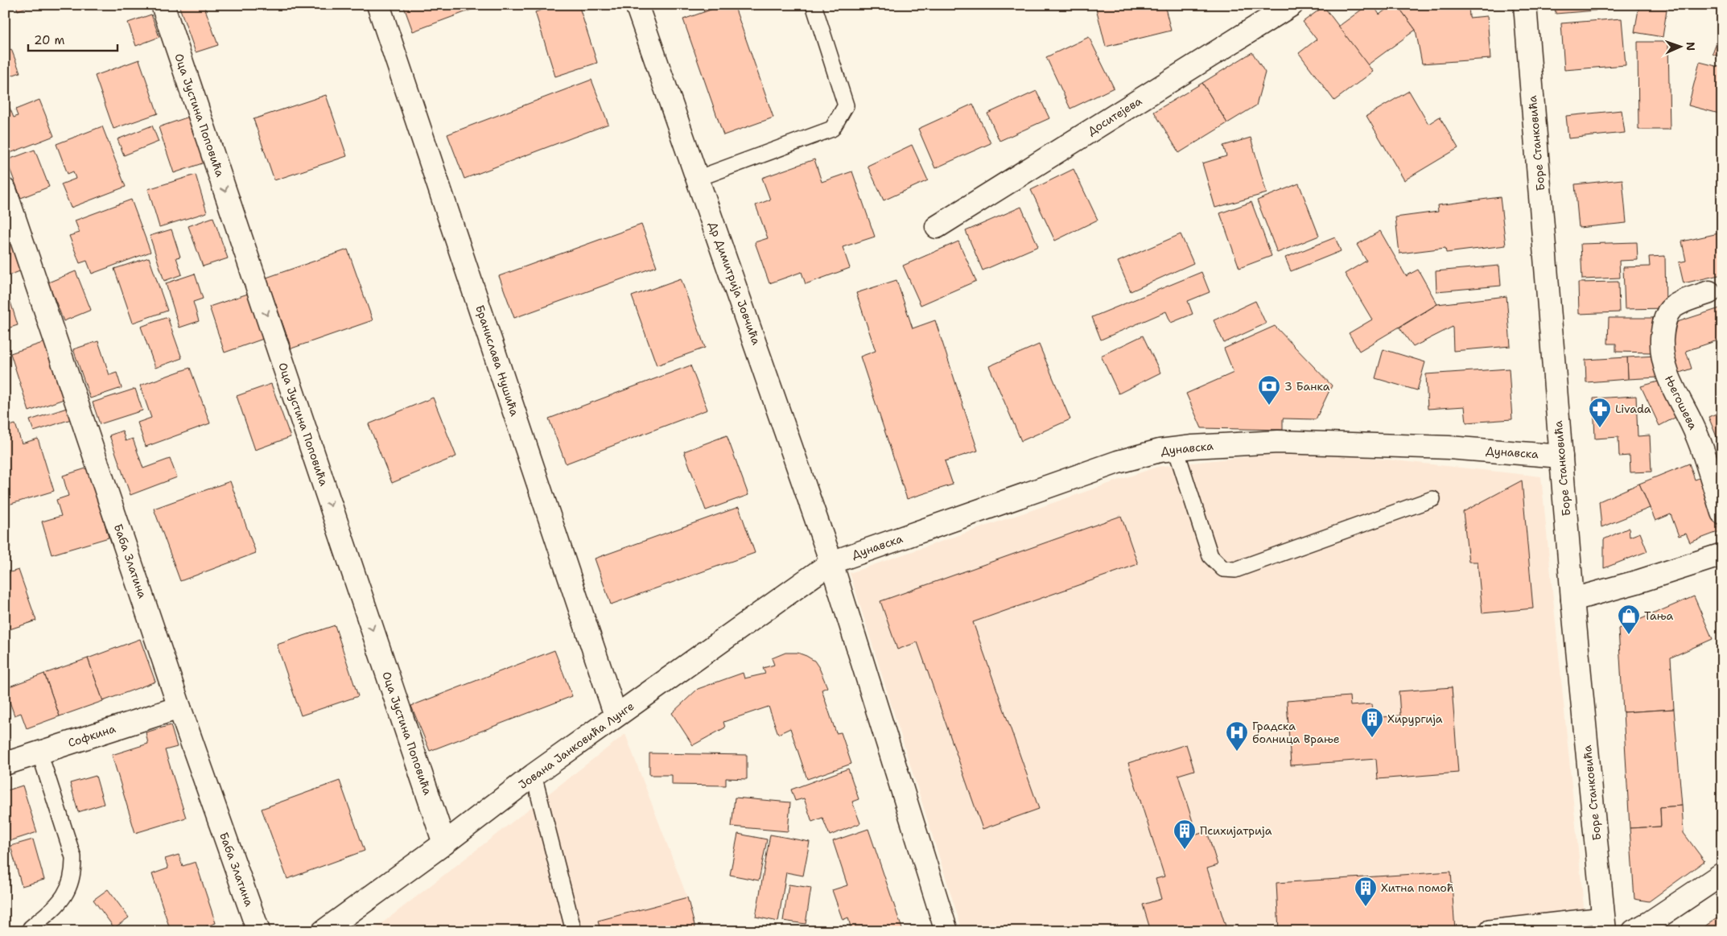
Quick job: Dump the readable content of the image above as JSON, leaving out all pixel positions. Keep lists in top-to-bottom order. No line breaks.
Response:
{"streets":{"street":["Оца Јустина Поповића","Доситејева","Боре Станковића","Др Димитрија Јовчића","Бранислава Нушића","Његошева","Дунавска","Баба Златина","Софкина","Јована Јанковића Лунге"]},"crossings":[["Оца Јустина Поповића","Јована Јанковића Лунге"],["Боре Станковића","Дунавска"],["Др Димитрија Јовчића","Дунавска"],["Др Димитрија Јовчића","Јована Јанковића Лунге"],["Бранислава Нушића","Јована Јанковића Лунге"],["Дунавска","Јована Јанковића Лунге"],["Баба Златина","Софкина"]],"one_way":["Оца Јустина Поповића"],"places":{"bank":["3 Банка"],"pharmacy":["Livada"],"shop":["Тања"],"building":["Хирургија","Психијатрија","Хитна помоћ"],"hospital":["Градска болница Врање"]},"scale_bar":"20 m","north":"right"}
